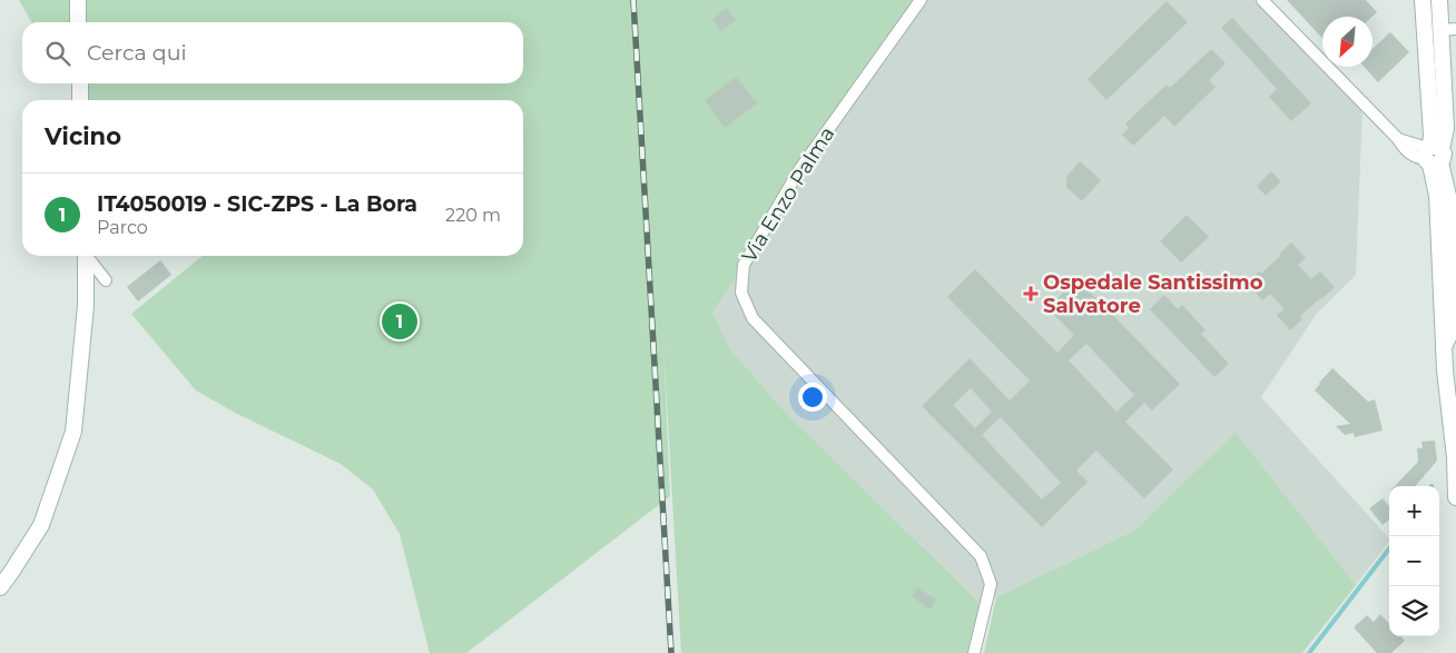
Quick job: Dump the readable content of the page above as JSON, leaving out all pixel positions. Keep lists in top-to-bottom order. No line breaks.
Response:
{"streets":{"street":["Via Enzo Palma"]},"places":{"health":["Ospedale Santissimo Salvatore"]},"north":"bottom left","page":{"search":"Cerca qui","heading":"Vicino","list":[{"mark":"1","name":"IT4050019 - SIC-ZPS - La Bora","note":"Parco","value":"220 m"}],"pins":"1","map_buttons":["+","−"]}}
